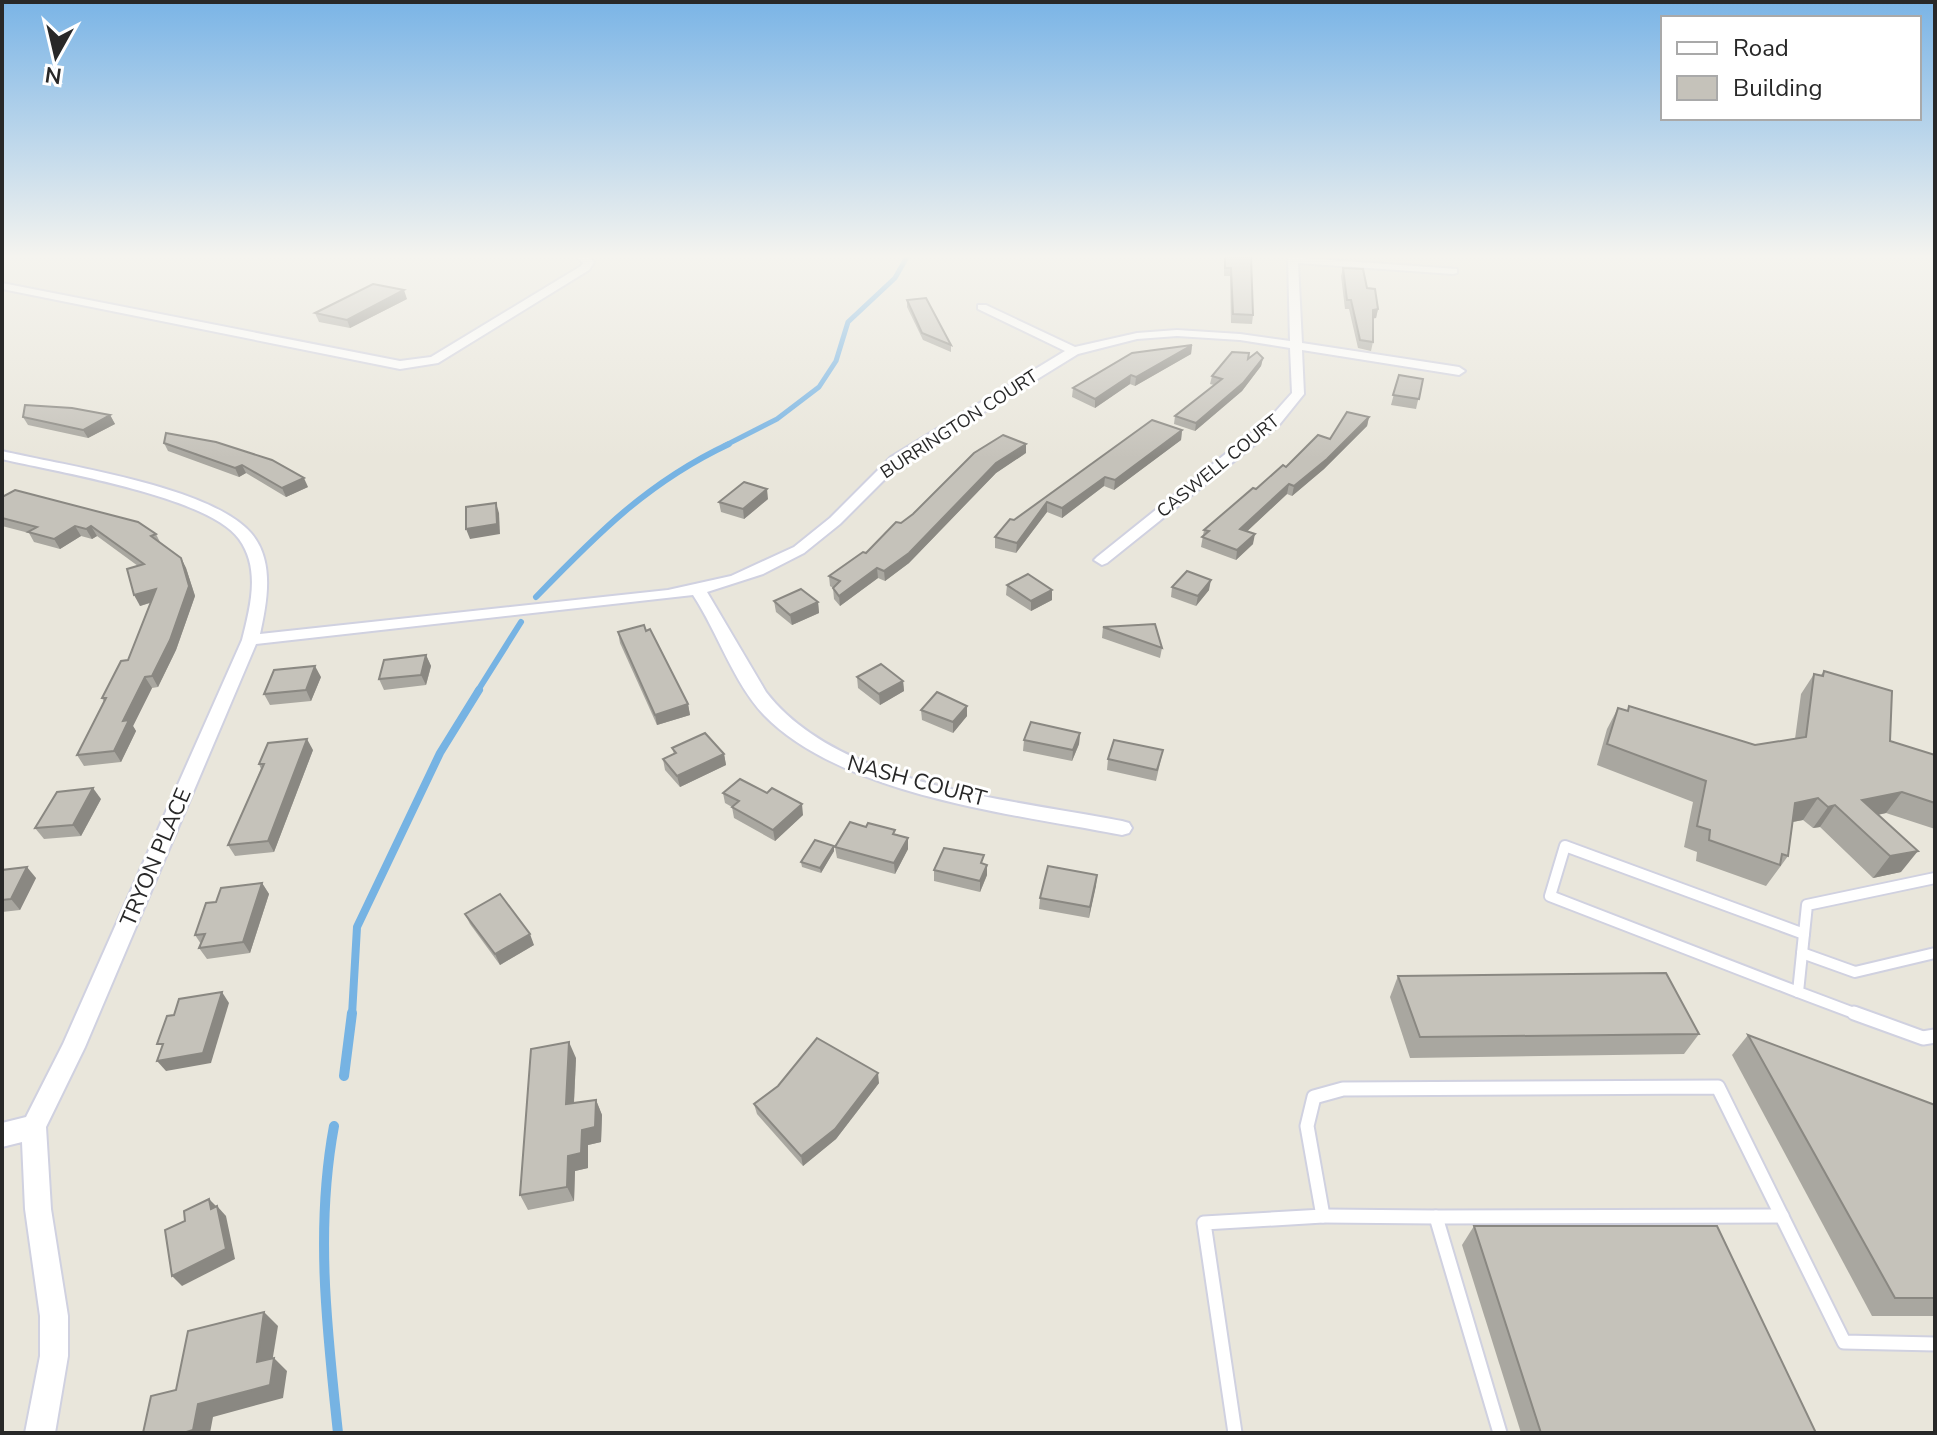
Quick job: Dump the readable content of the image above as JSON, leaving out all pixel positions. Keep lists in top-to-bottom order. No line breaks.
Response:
{"streets":{"street":["BURRINGTON COURT","CASWELL COURT","NASH COURT","TRYON PLACE"]},"crossings":[["BURRINGTON COURT","CASWELL COURT"],["BURRINGTON COURT","NASH COURT"],["BURRINGTON COURT","TRYON PLACE"]],"legend":["Road","Building"],"north":"bottom"}
